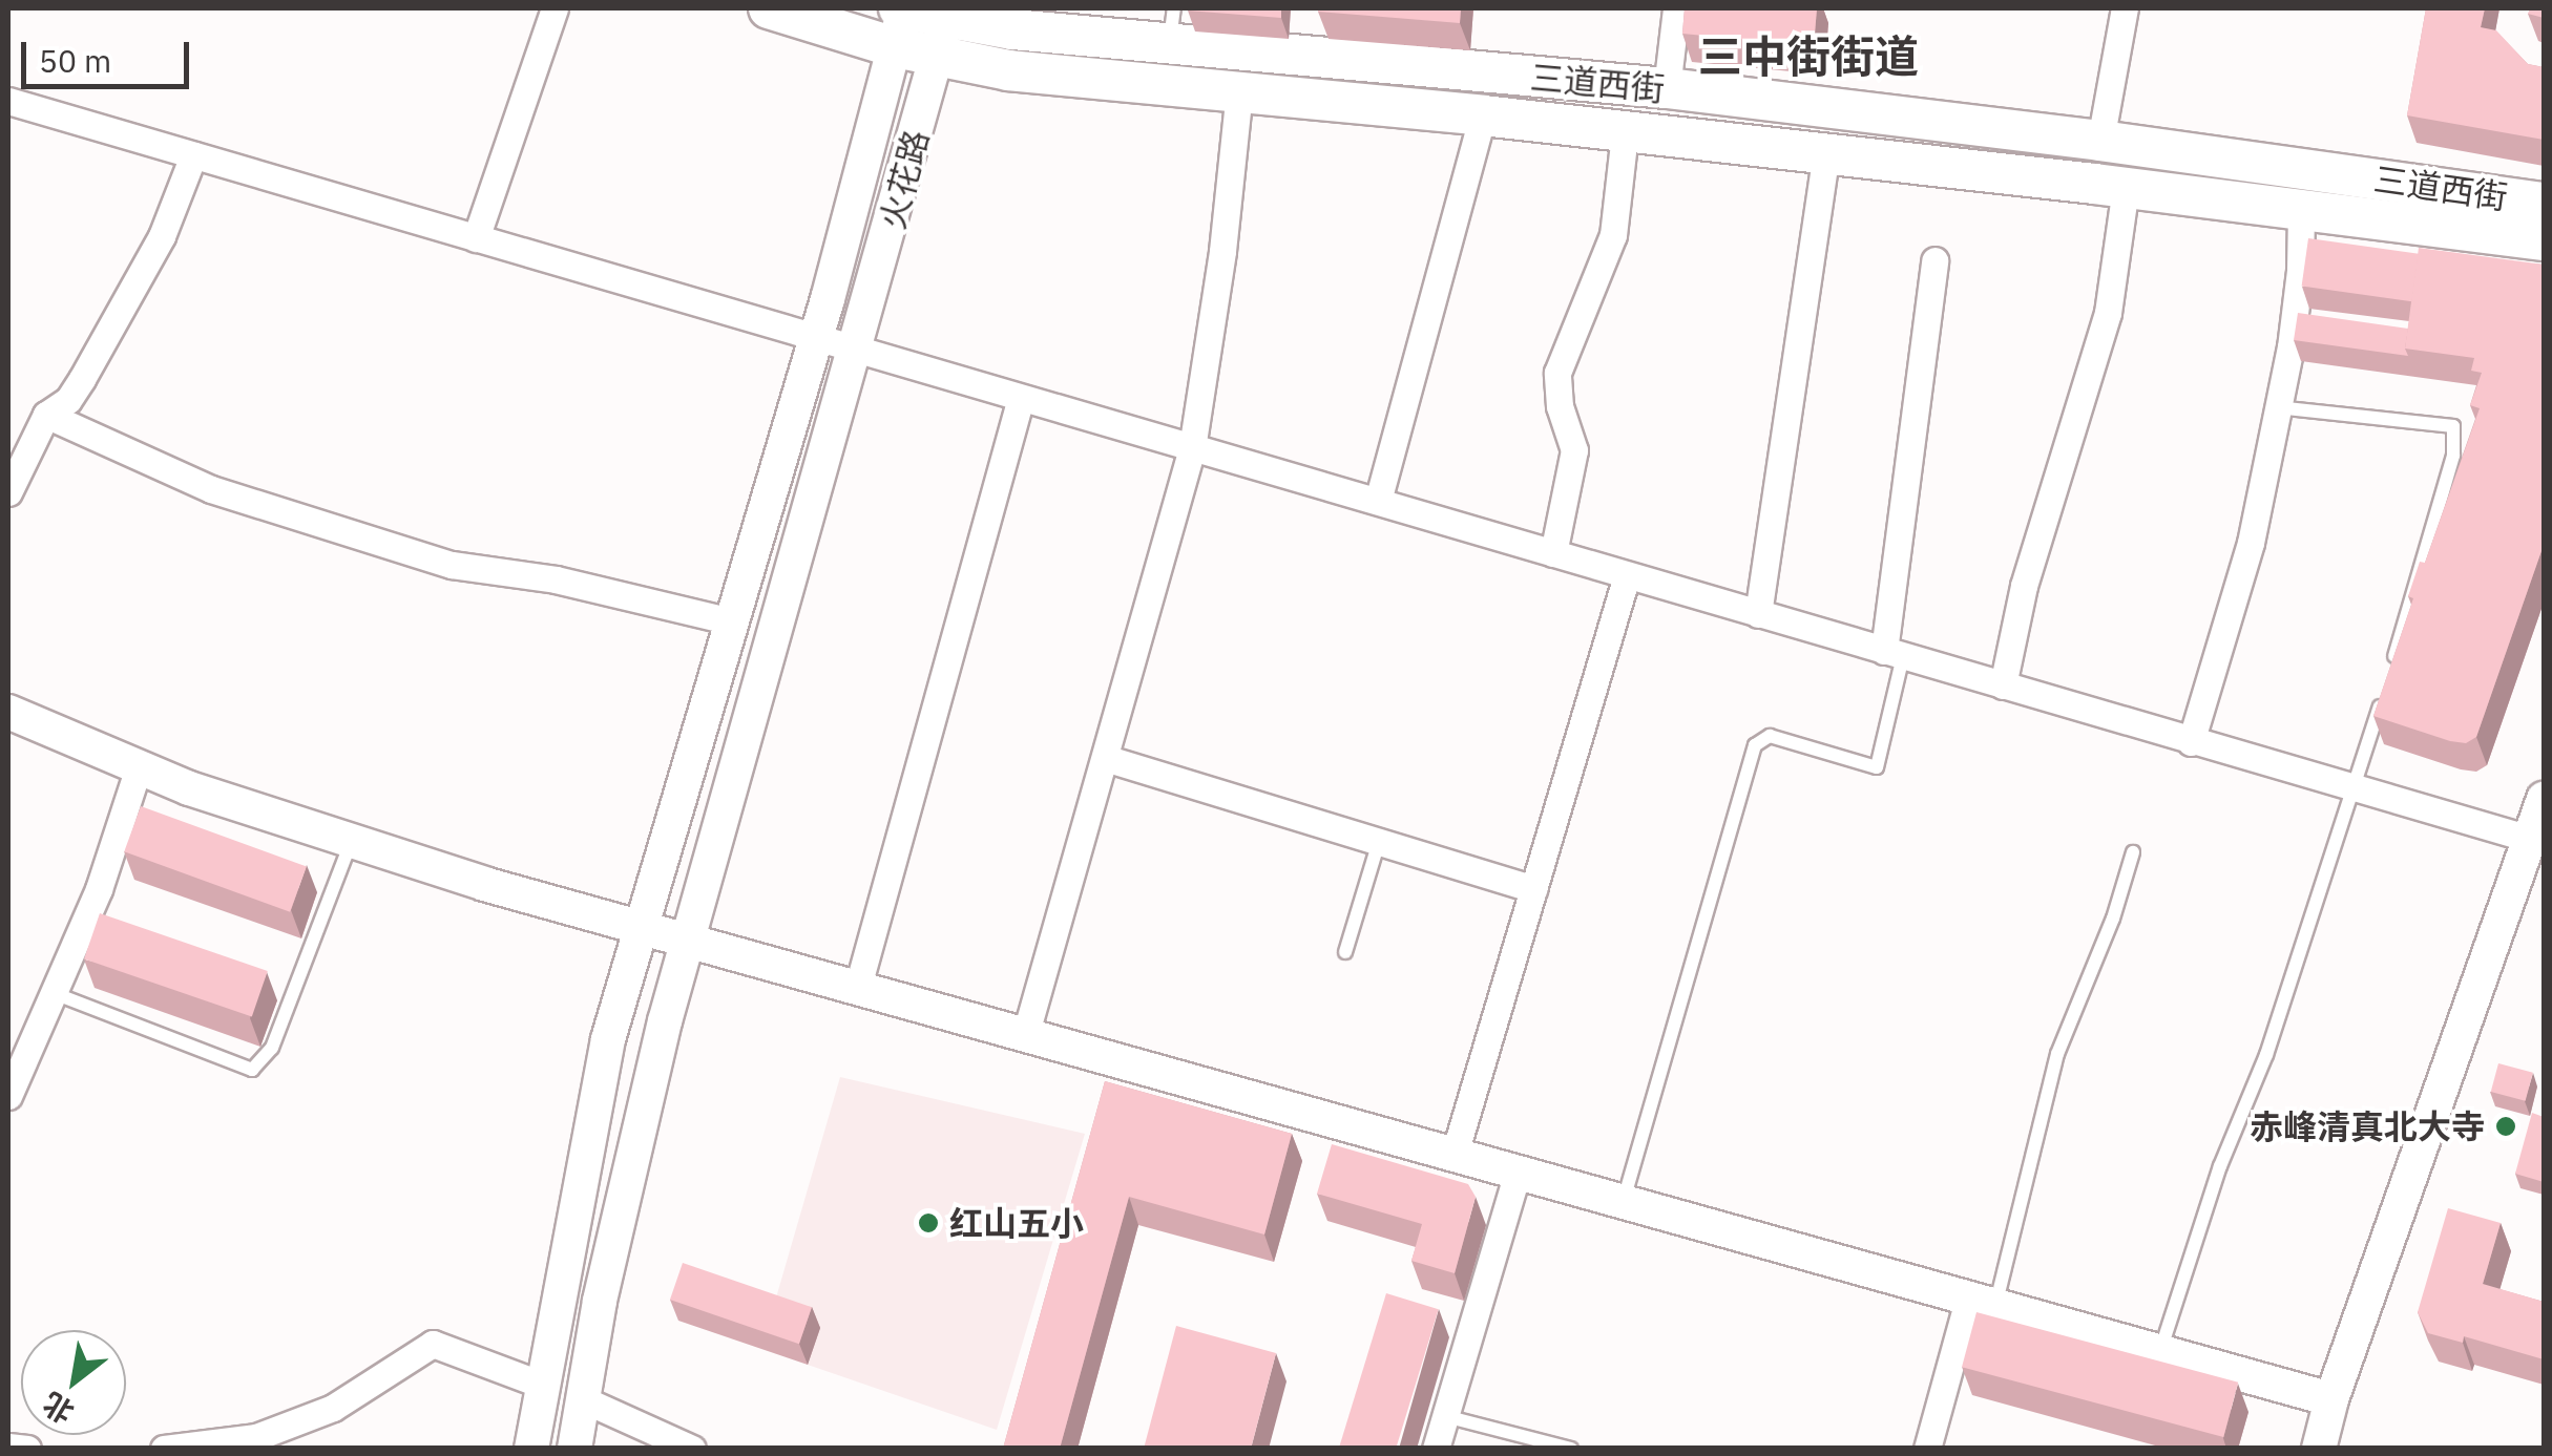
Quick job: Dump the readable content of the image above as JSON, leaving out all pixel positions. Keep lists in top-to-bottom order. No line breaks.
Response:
{"streets":{"main road":["三道西街"],"street":["火花路"]},"crossings":[["三道西街","火花路"]],"districts":["三中街街道"],"places":["赤峰清真北大寺","红山五小"],"scale_bar":"50 m","north":"bottom left"}
